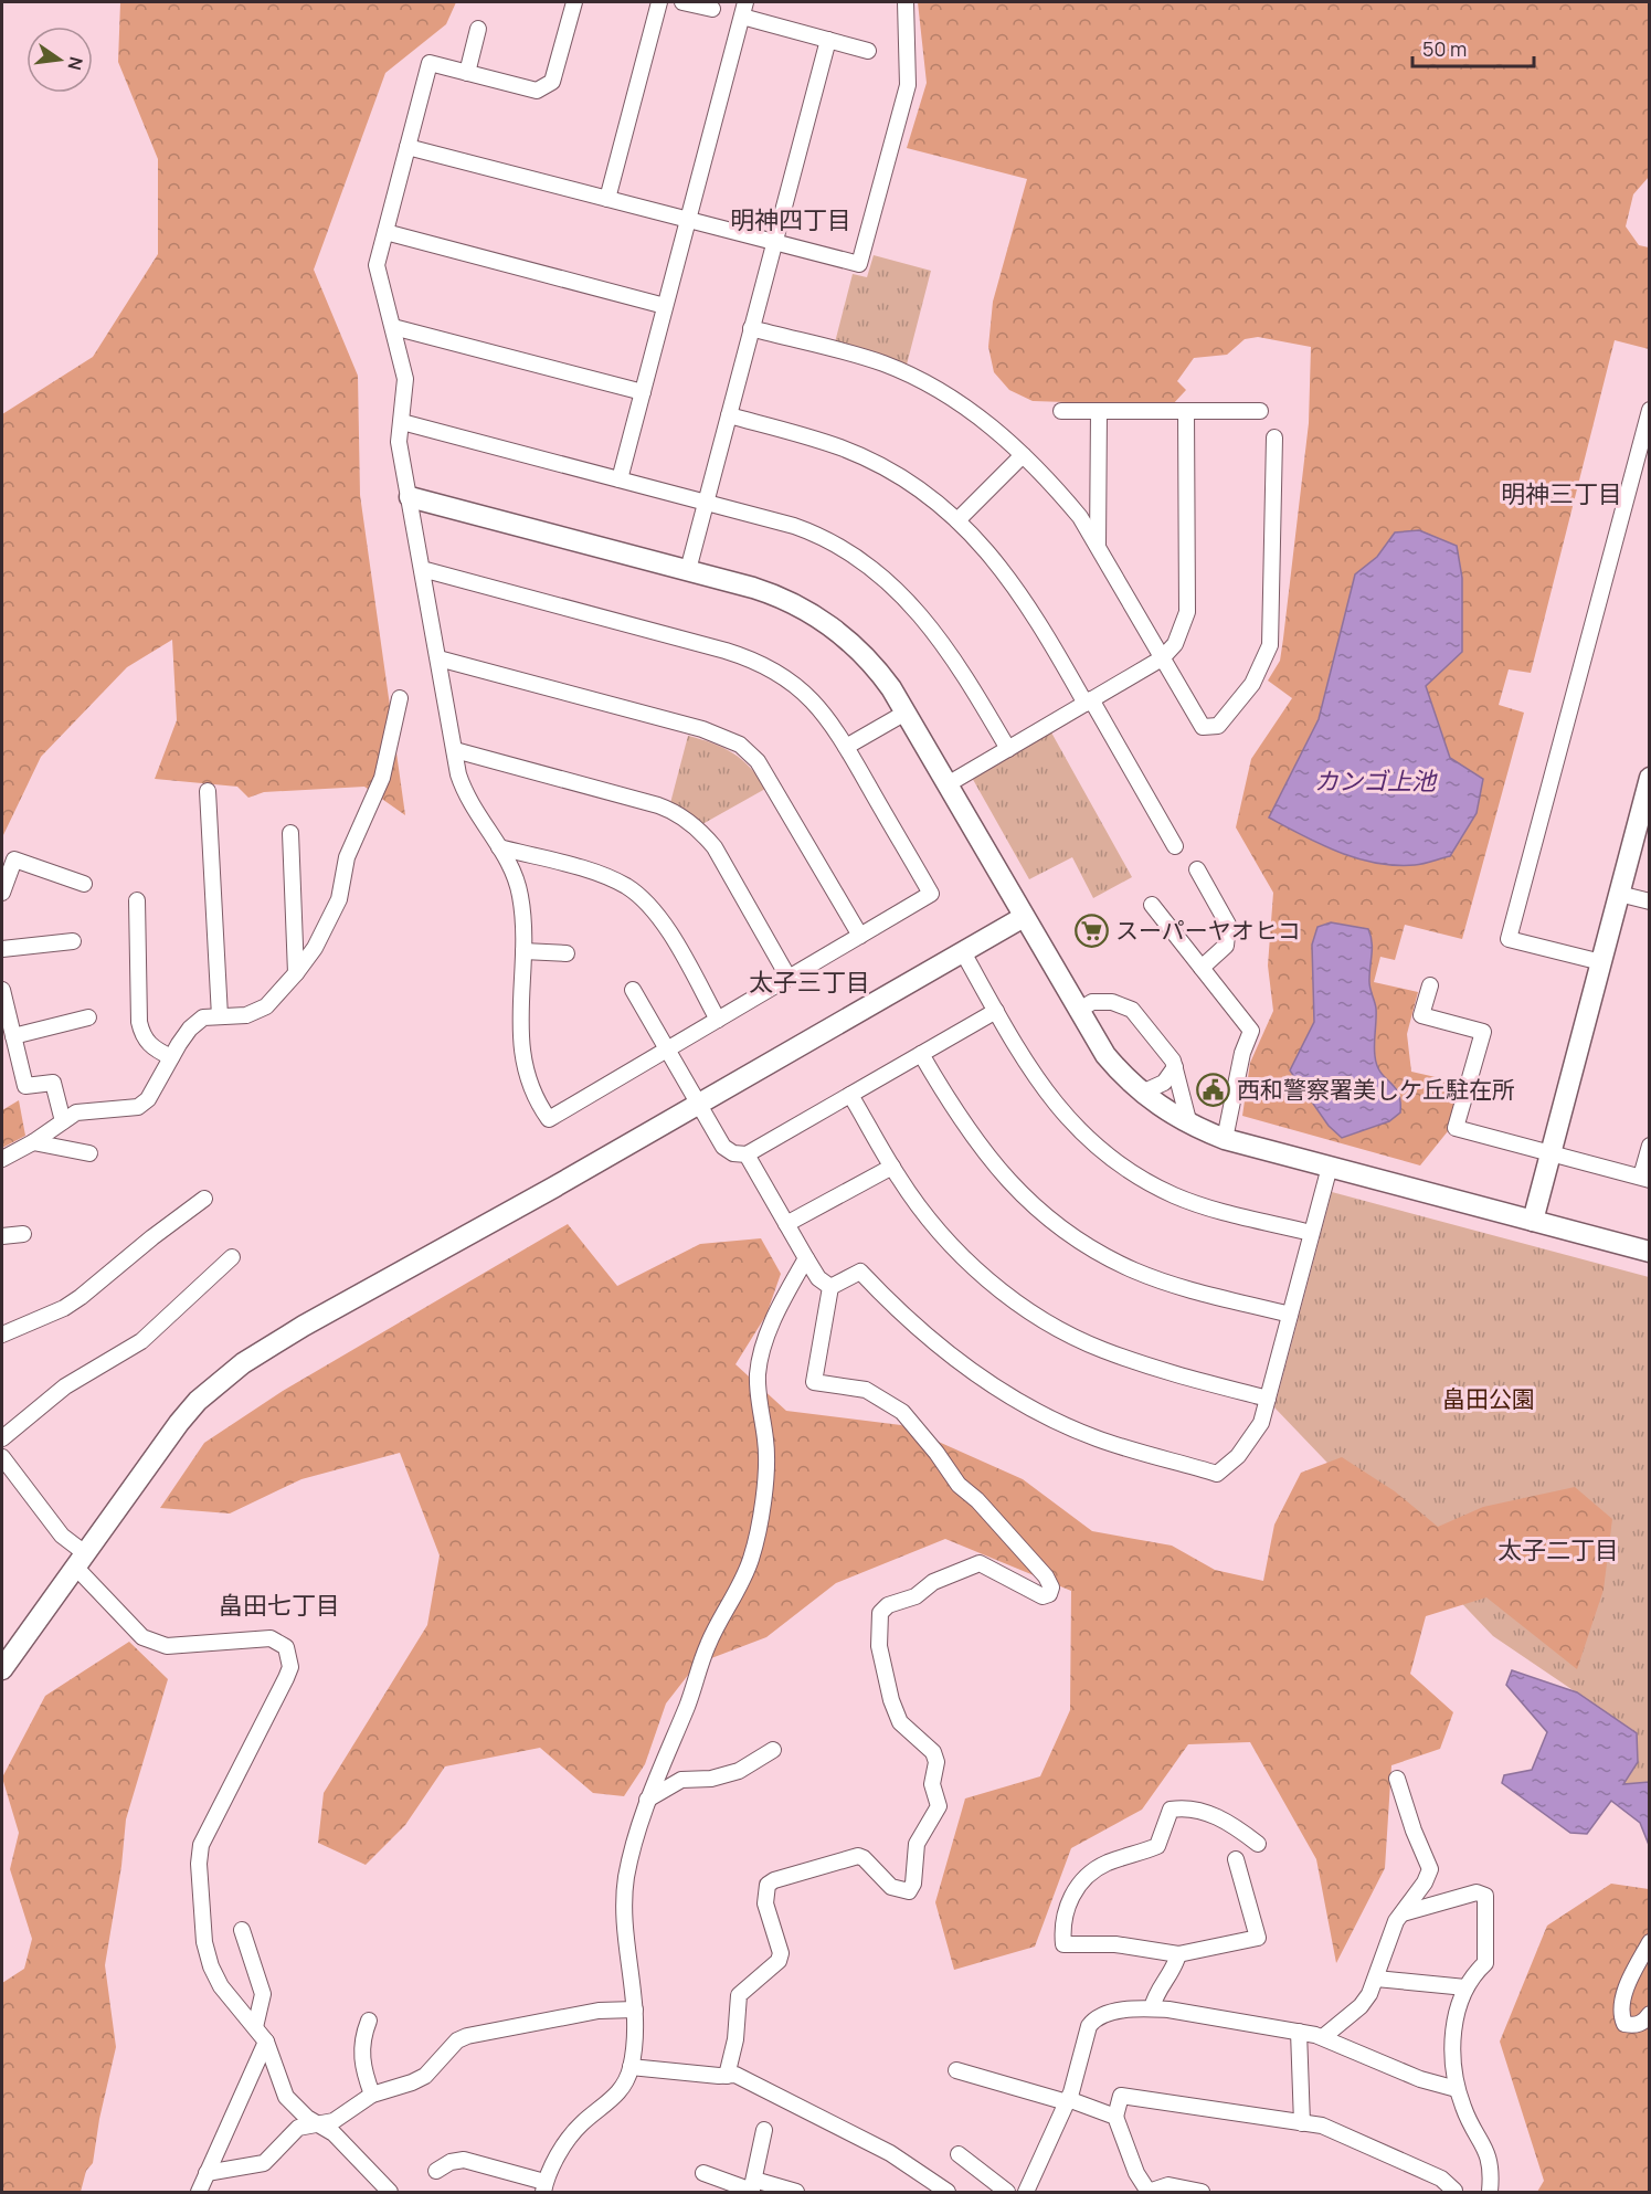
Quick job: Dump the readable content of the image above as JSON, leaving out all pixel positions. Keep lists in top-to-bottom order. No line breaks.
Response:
{"districts":["明神四丁目","明神三丁目","太子三丁目","太子二丁目","畠田七丁目"],"water":["カンゴ上池"],"parks":["畠田公園"],"places":{"supermarket":["スーパーヤオヒコ"],"public building":["西和警察署美しケ丘駐在所"]},"scale_bar":"50 m","north":"right"}
